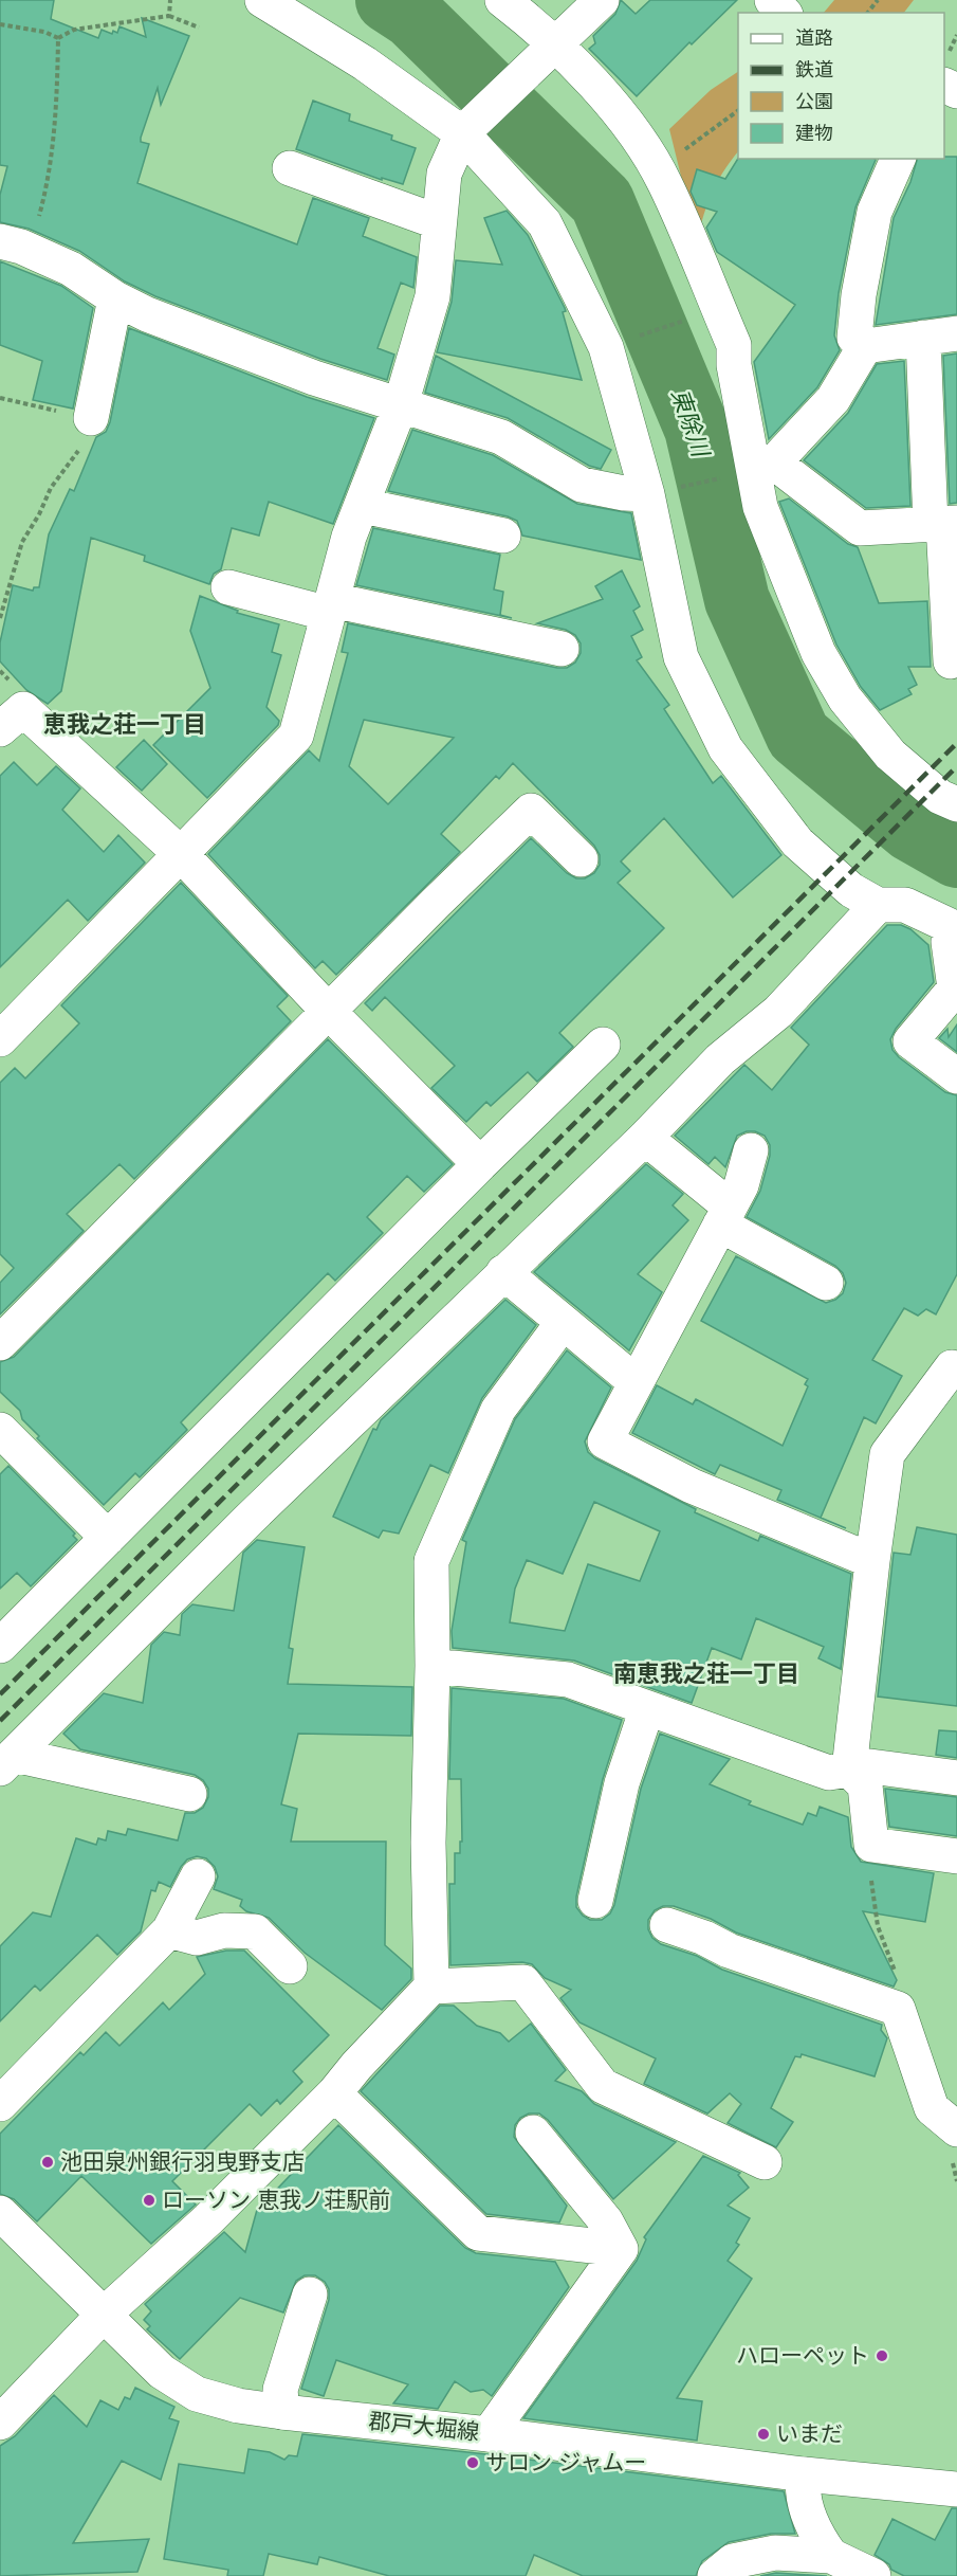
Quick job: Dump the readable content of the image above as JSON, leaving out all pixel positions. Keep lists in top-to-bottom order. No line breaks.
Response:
{"streets":{"street":["郡戸大堀線"]},"districts":["恵我之荘一丁目","南恵我之荘一丁目"],"water":["東除川"],"places":["池田泉州銀行羽曳野支店","ローソン 恵我ノ荘駅前","ハローペット","いまだ","サロン ジャムー"],"legend":["道路","鉄道","公園","建物"]}
